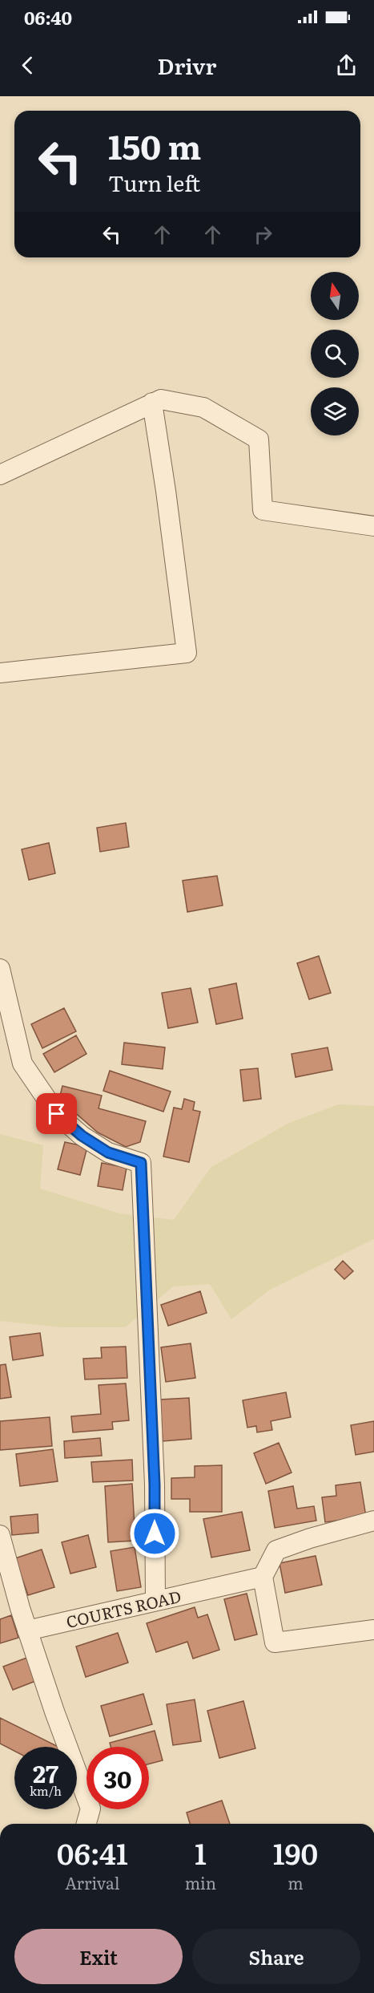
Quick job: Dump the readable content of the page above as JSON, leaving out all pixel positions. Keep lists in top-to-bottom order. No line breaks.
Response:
{"streets":{"street":["COURTS ROAD"]},"north":"top","page":{"status":"06:40","header":"Drivr","turn":["150 m","Turn left"],"speed":"27 km/h","limit":"30","eta":["06:41","Arrival","1","min","190","m"],"buttons":["Exit","Share"]}}
